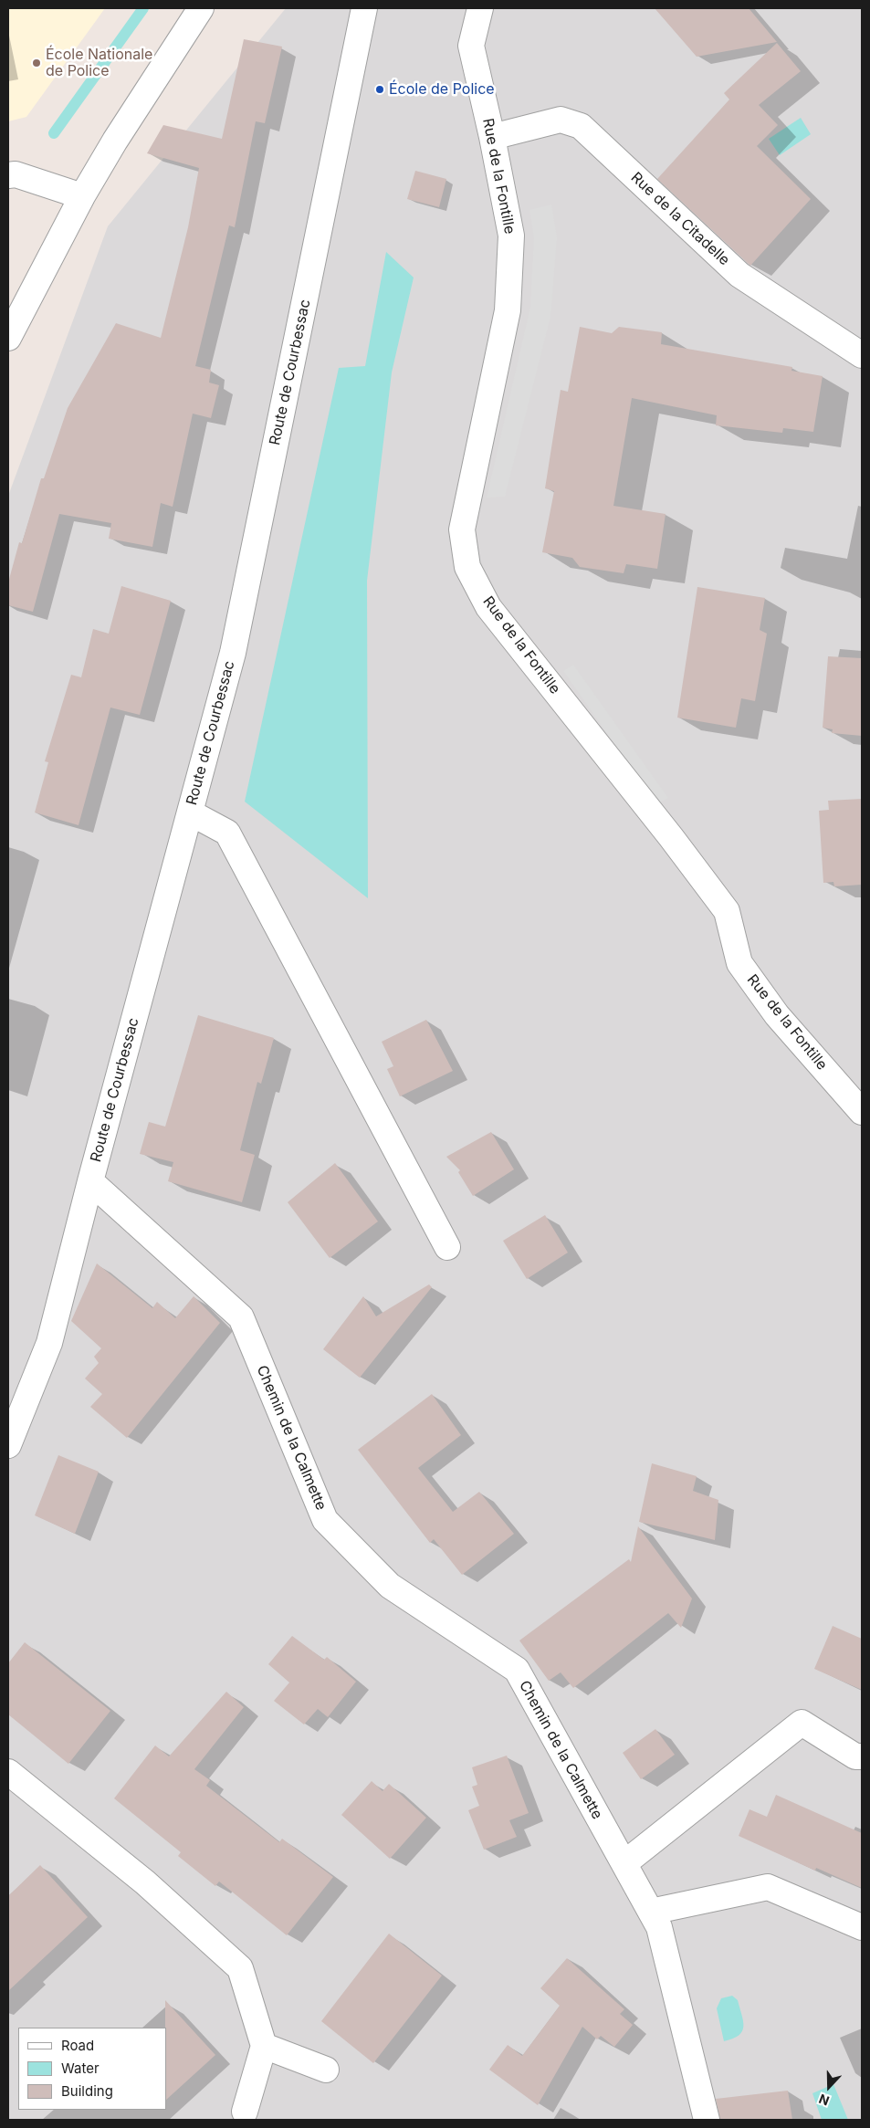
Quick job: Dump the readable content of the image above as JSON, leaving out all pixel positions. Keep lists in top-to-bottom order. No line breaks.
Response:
{"streets":{"street":["Rue de la Fontille","Rue de la Citadelle","Route de Courbessac","Chemin de la Calmette"]},"crossings":[["Rue de la Fontille","Rue de la Citadelle"],["Route de Courbessac","Chemin de la Calmette"]],"places":["École Nationale de Police","École de Police"],"legend":["Road","Water","Building"],"north":"bottom"}
